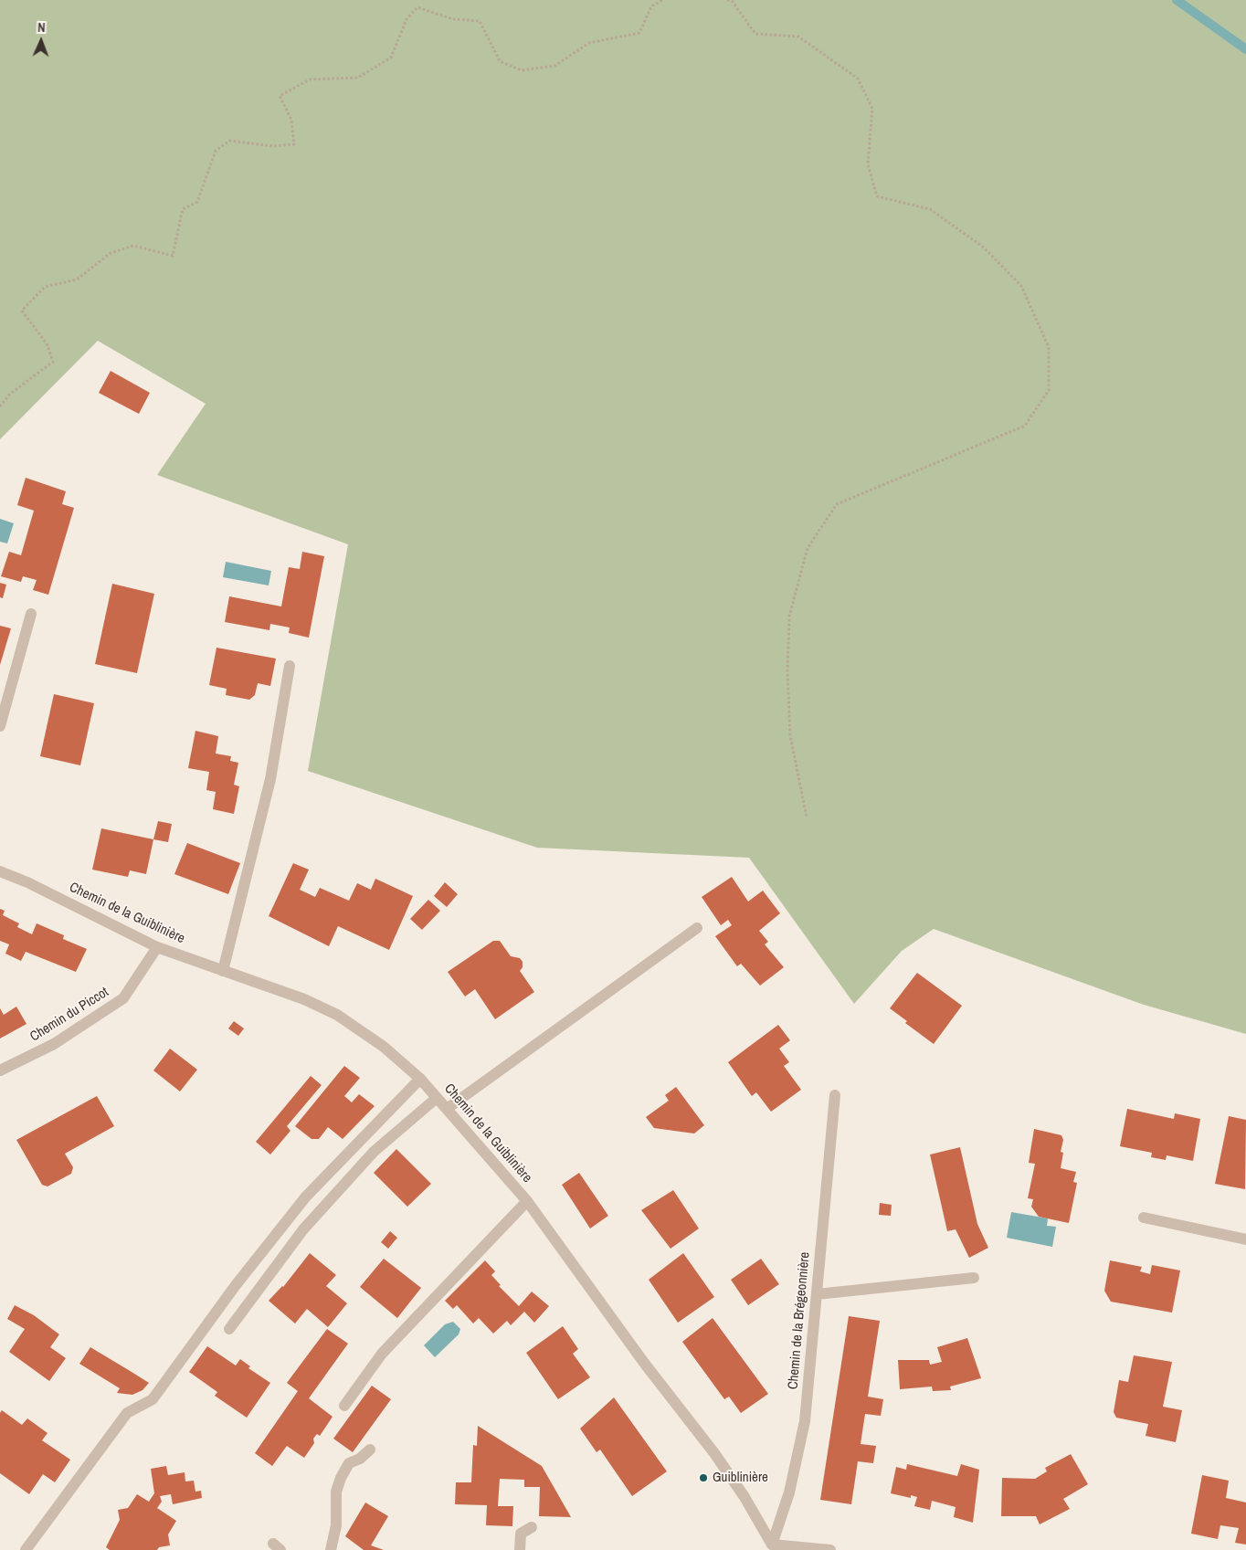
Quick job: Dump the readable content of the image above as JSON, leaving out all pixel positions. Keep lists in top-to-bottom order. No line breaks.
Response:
{"streets":{"street":["Chemin de la Guiblinière","Chemin du Piccot","Chemin de la Brégeonnière"]},"crossings":[["Chemin de la Guiblinière","Chemin du Piccot"],["Chemin de la Guiblinière","Chemin de la Brégeonnière"]],"places":["Guiblinière"],"north":"top"}
